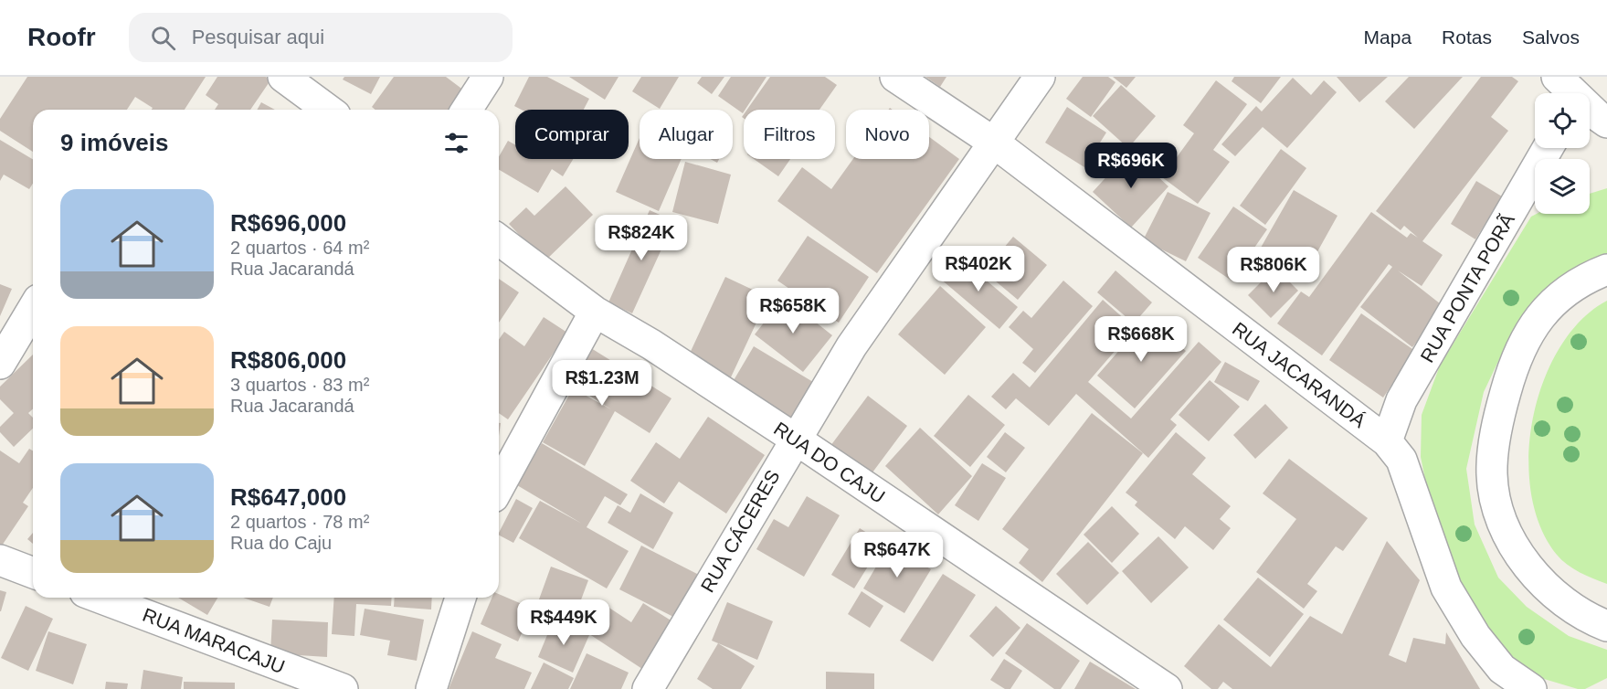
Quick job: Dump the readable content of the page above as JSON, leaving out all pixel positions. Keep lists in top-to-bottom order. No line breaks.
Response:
{"streets":{"street":["RUA PONTA PORÃ","RUA JACARANDÁ","RUA DO CAJU","RUA CÁCERES","RUA MARACAJU"]},"crossings":[["RUA PONTA PORÃ","RUA JACARANDÁ"],["RUA JACARANDÁ","RUA CÁCERES"],["RUA DO CAJU","RUA CÁCERES"]],"page":{"header":"Roofr","search":"Pesquisar aqui","nav":["Mapa","Rotas","Salvos"],"chip":["Comprar","Alugar","Filtros","Novo"],"heading":"9 imóveis","price":["R$696K","R$824K","R$402K","R$806K","R$658K","R$668K","R$1.23M","R$647K","R$449K"],"list":[{"name":"R$696,000","note":"2 quartos · 64 m² · Rua Jacarandá"},{"name":"R$806,000","note":"3 quartos · 83 m² · Rua Jacarandá"},{"name":"R$647,000","note":"2 quartos · 78 m² · Rua do Caju"}]}}
